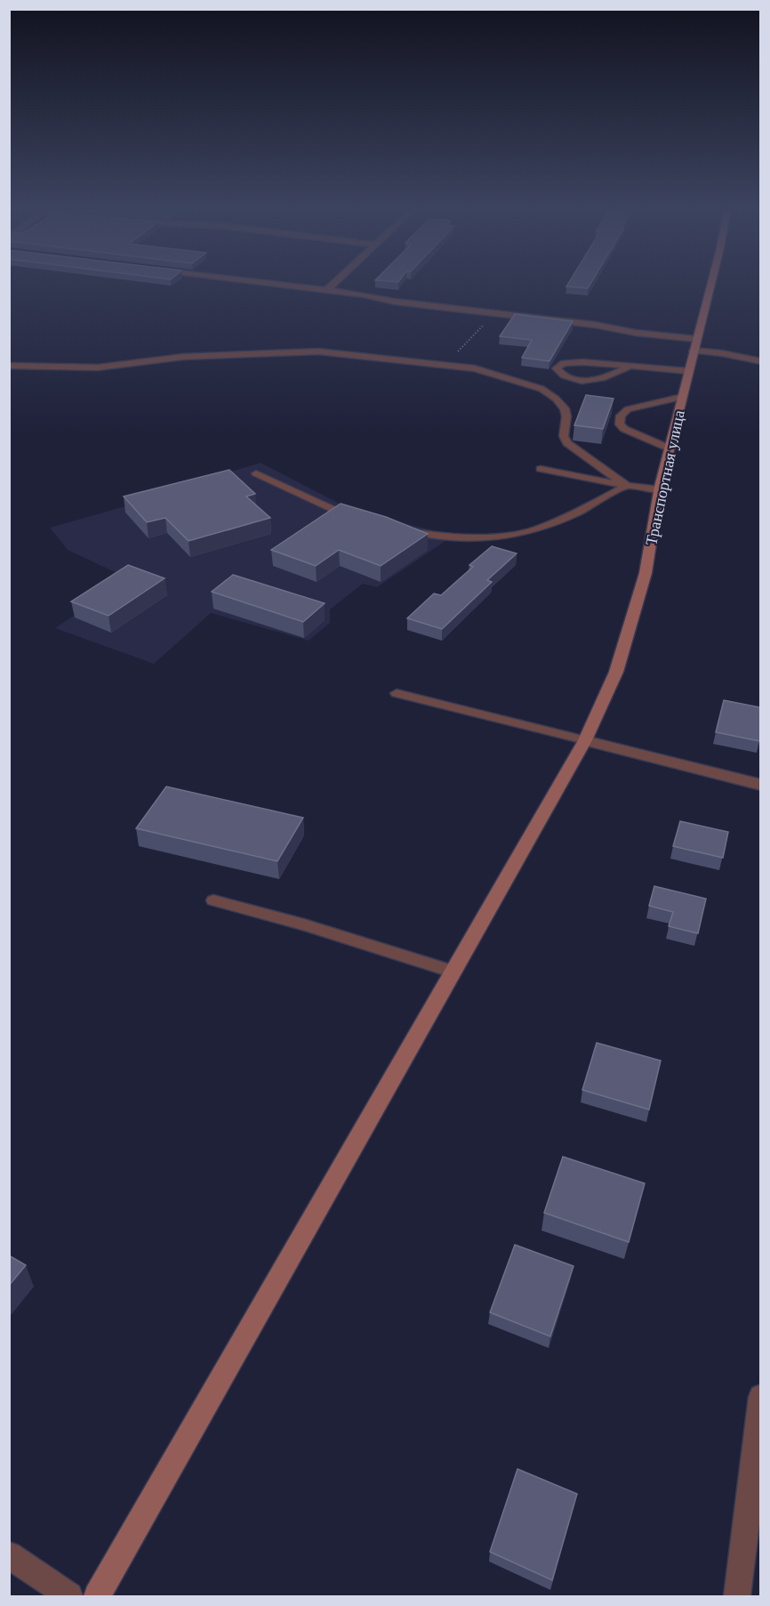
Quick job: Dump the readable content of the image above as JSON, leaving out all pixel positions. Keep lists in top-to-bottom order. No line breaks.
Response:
{"streets":{"main road":["Транспортная улица"]}}
